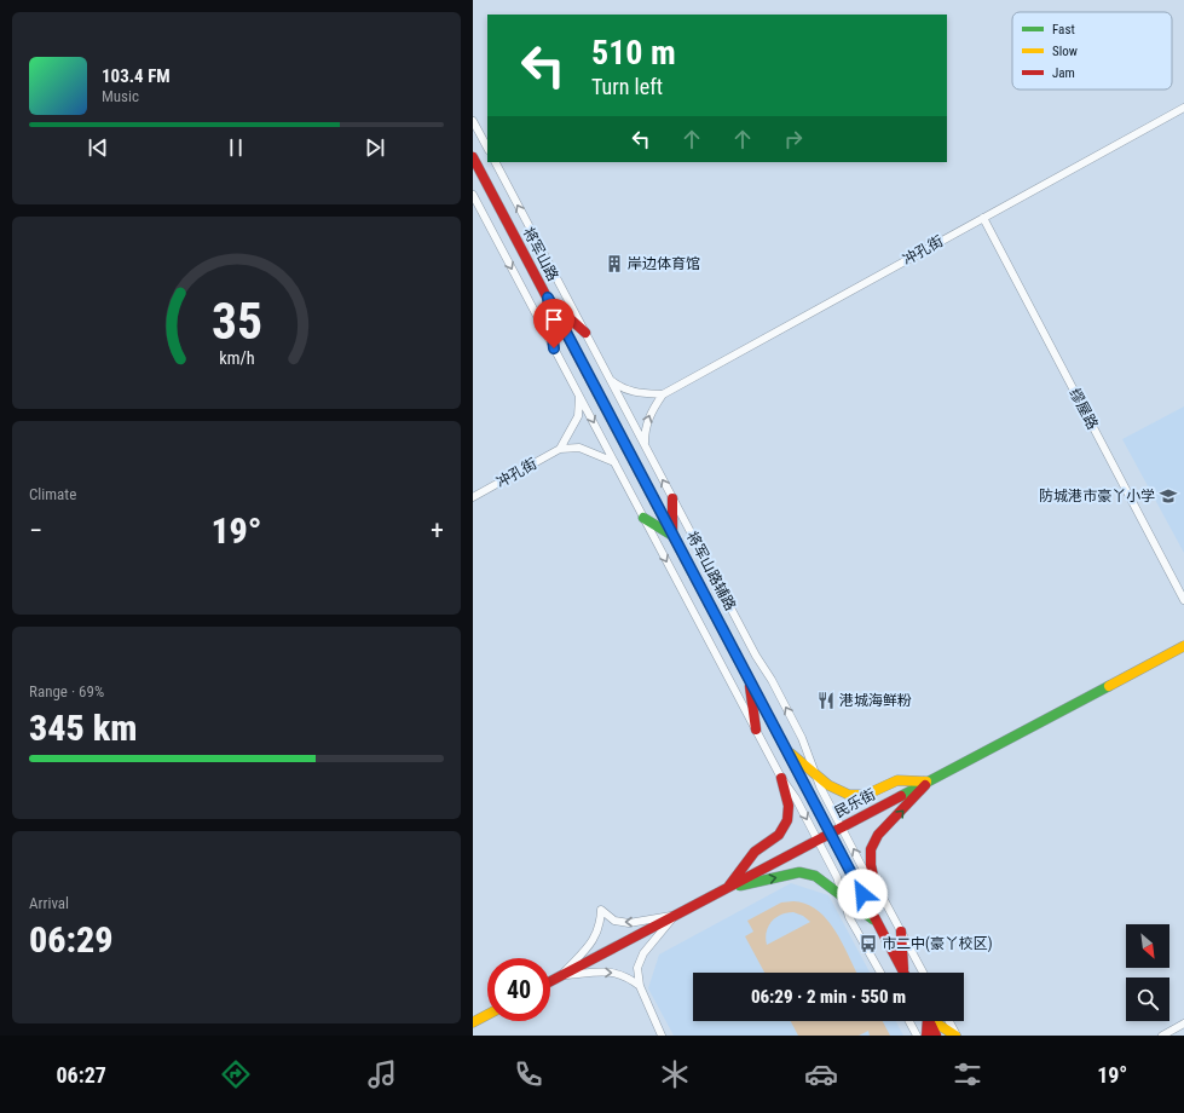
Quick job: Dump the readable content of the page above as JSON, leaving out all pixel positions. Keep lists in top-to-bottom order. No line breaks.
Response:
{"streets":{"street":["冲孔街","将军山路","缪屋路","将军山路辅路","民乐街"]},"crossings":[["冲孔街","缪屋路"],["冲孔街","将军山路辅路"],["将军山路","民乐街"],["将军山路辅路","民乐街"]],"places":{"building":["岸边体育馆"],"school or university":["防城港市豪丫小学"],"restaurant":["港城海鲜粉"],"bus stop":["市二中(豪丫校区)"]},"legend":["Fast","Slow","Jam"],"north":"bottom right","page":{"turn":["510 m","Turn left"],"song":["103.4 FM","Music"],"tile":["Climate",["Range · 69%","345 km"],["Arrival","06:29"]],"heat":["−","19°","+"],"limit":"40","trip":"06:29 · 2 min · 550 m","tabs":["06:27","19°"],"gauge":["35","km/h"]}}
